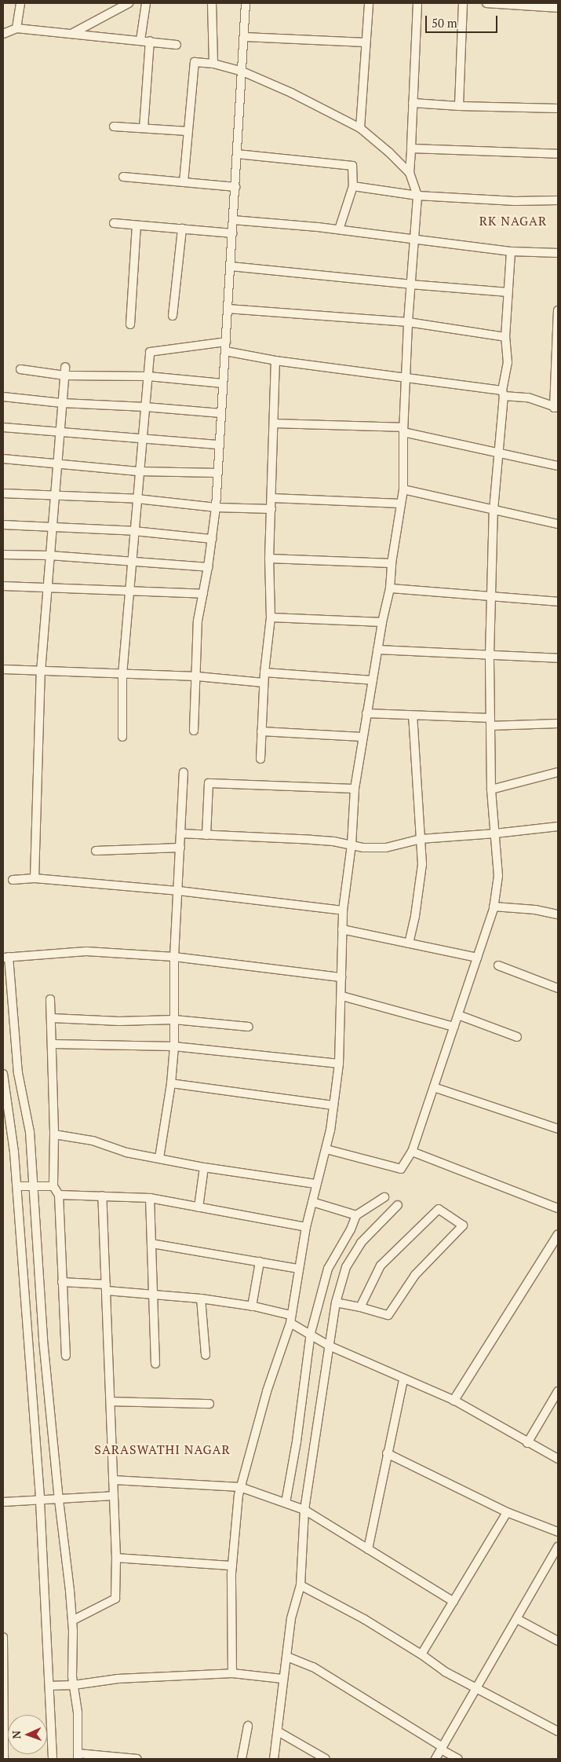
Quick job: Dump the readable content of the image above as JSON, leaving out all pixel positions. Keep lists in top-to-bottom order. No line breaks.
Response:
{"districts":["RK NAGAR","SARASWATHI NAGAR"],"scale_bar":"50 m","north":"left"}
